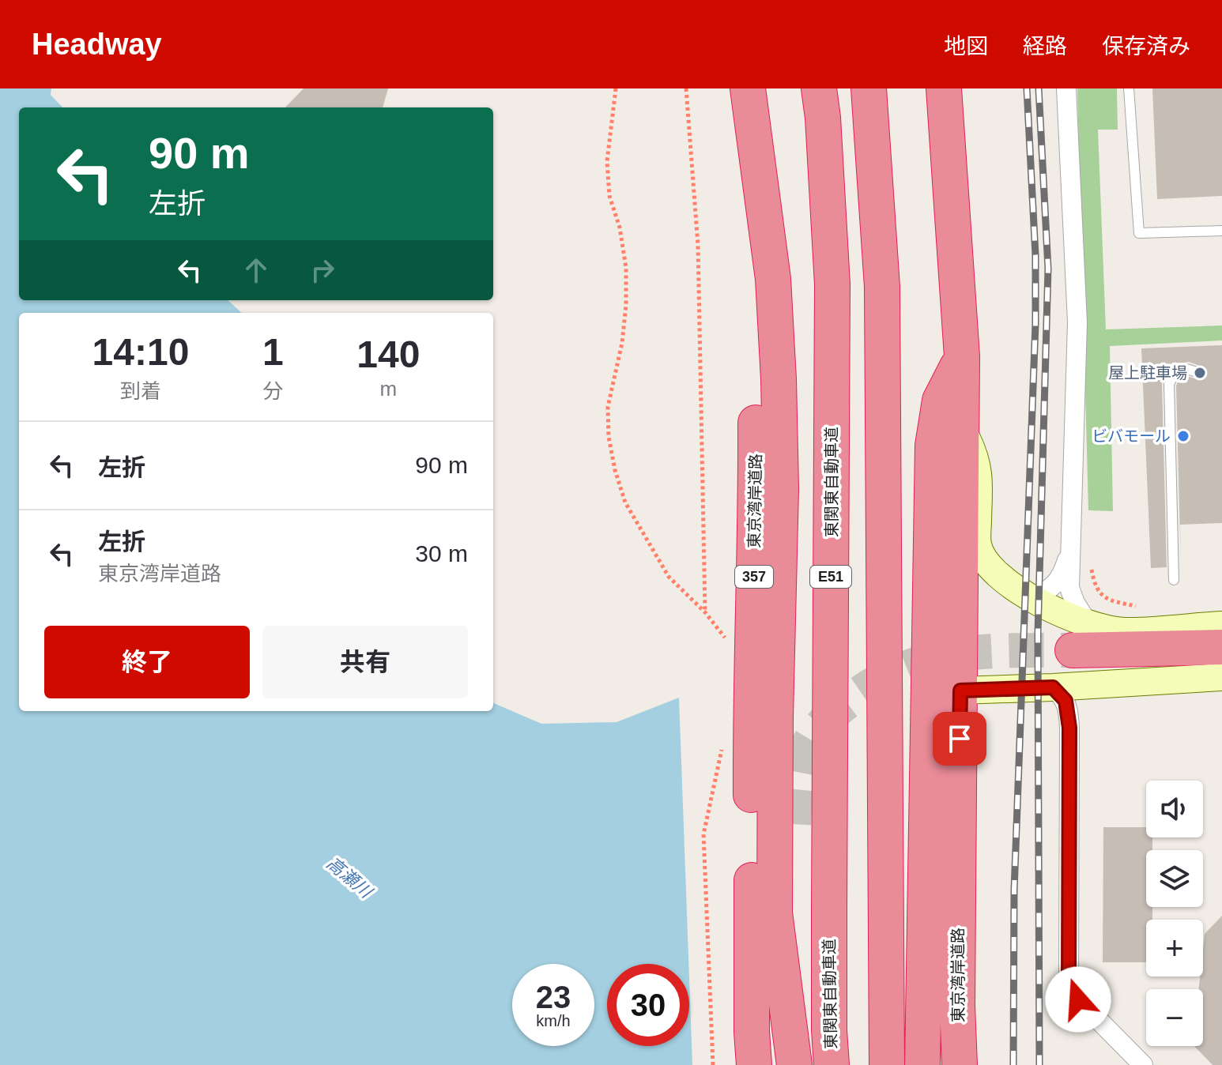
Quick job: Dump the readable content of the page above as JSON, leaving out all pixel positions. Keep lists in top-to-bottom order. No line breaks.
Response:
{"streets":{"highway":["東関東自動車道","東京湾岸道路","357","E51"]},"water":["高瀬川"],"places":["屋上駐車場","ビバモール"],"page":{"header":"Headway","nav":["地図","経路","保存済み"],"turn":["90 m","左折"],"eta":["14:10","到着","1","分","140","m"],"list":[{"name":"左折","value":"90 m"},{"name":"左折","note":"東京湾岸道路","value":"30 m"}],"buttons":["終了","共有"],"map_buttons":["+","−"],"speed":"23 km/h","limit":"30"}}
